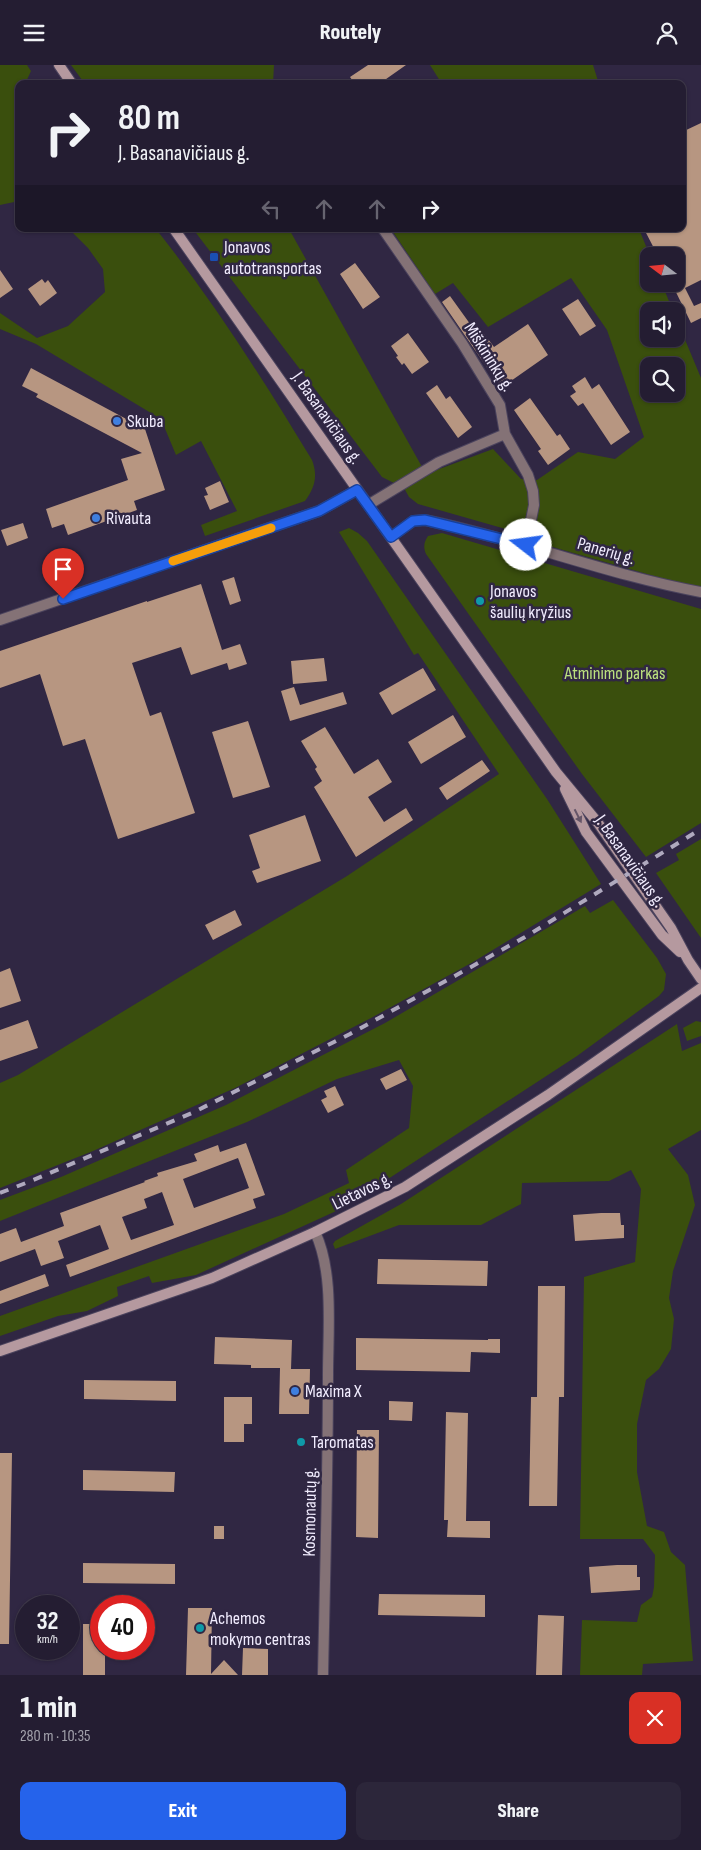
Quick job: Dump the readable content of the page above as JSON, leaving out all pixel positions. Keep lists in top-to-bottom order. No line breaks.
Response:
{"streets":{"main road":["J. Basanavičiaus g.","Lietavos g."],"street":["Miškininkų g.","Panerių g.","Kosmonautų g."]},"crossings":[["Miškininkų g.","Panerių g."],["J. Basanavičiaus g.","Panerių g."],["Lietavos g.","Kosmonautų g."]],"parks":["Atminimo parkas"],"places":{"transit":["Jonavos autotransportas"],"other":["Skuba","Rivauta","Jonavos šaulių kryžius","Maxima X","Taromatas","Achemos mokymo centras"]},"north":"left","page":{"header":"Routely","turn":["80 m","J. Basanavičiaus g."],"speed":"32 km/h","limit":"40","heading":["1 min","280 m · 10:35"],"buttons":["Exit","Share"]}}
